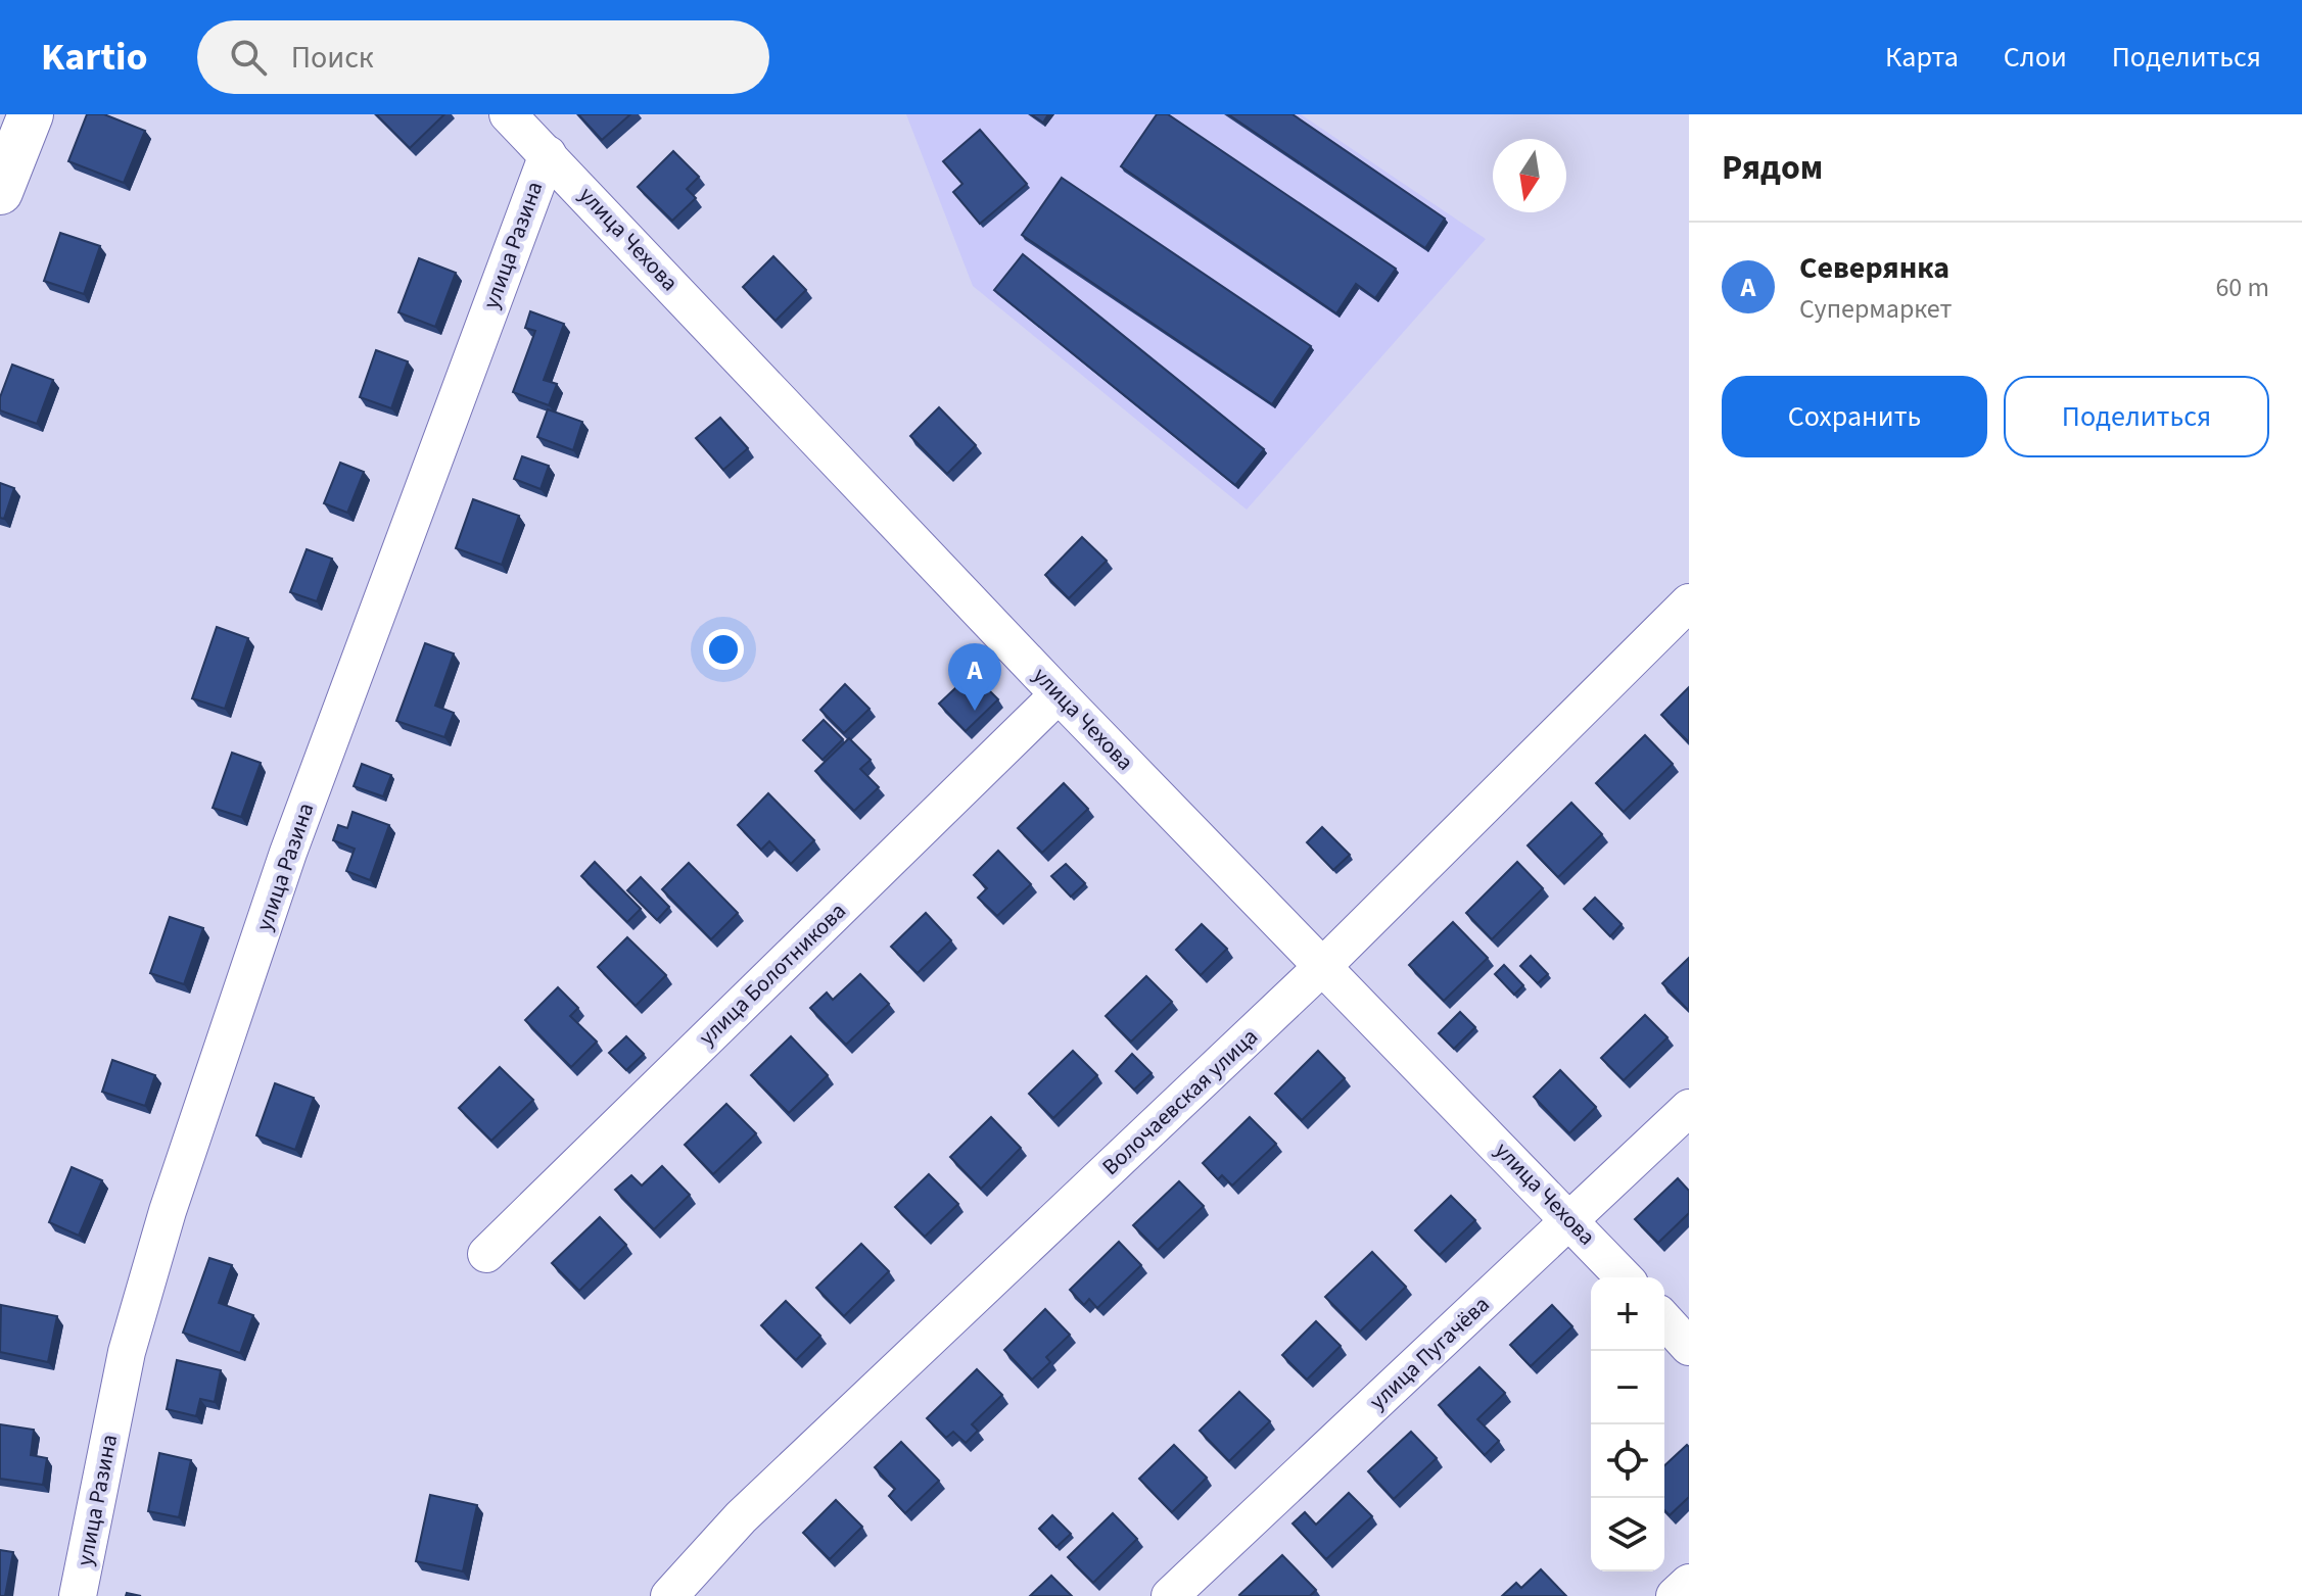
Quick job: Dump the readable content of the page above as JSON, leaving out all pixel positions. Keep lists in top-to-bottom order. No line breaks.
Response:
{"streets":{"street":["улица Чехова","улица Разина","улица Болотникова","Волочаевская улица","улица Пугачёва"]},"crossings":[["улица Чехова","улица Разина"],["улица Чехова","улица Болотникова"],["улица Чехова","Волочаевская улица"],["улица Чехова","улица Пугачёва"]],"north":"bottom","page":{"header":"Kartio","search":"Поиск","nav":["Карта","Слои","Поделиться"],"heading":"Рядом","list":[{"mark":"A","name":"Северянка","note":"Супермаркет","value":"60 m"}],"buttons":["Сохранить","Поделиться"],"pins":"A","map_buttons":["+","−"]}}
